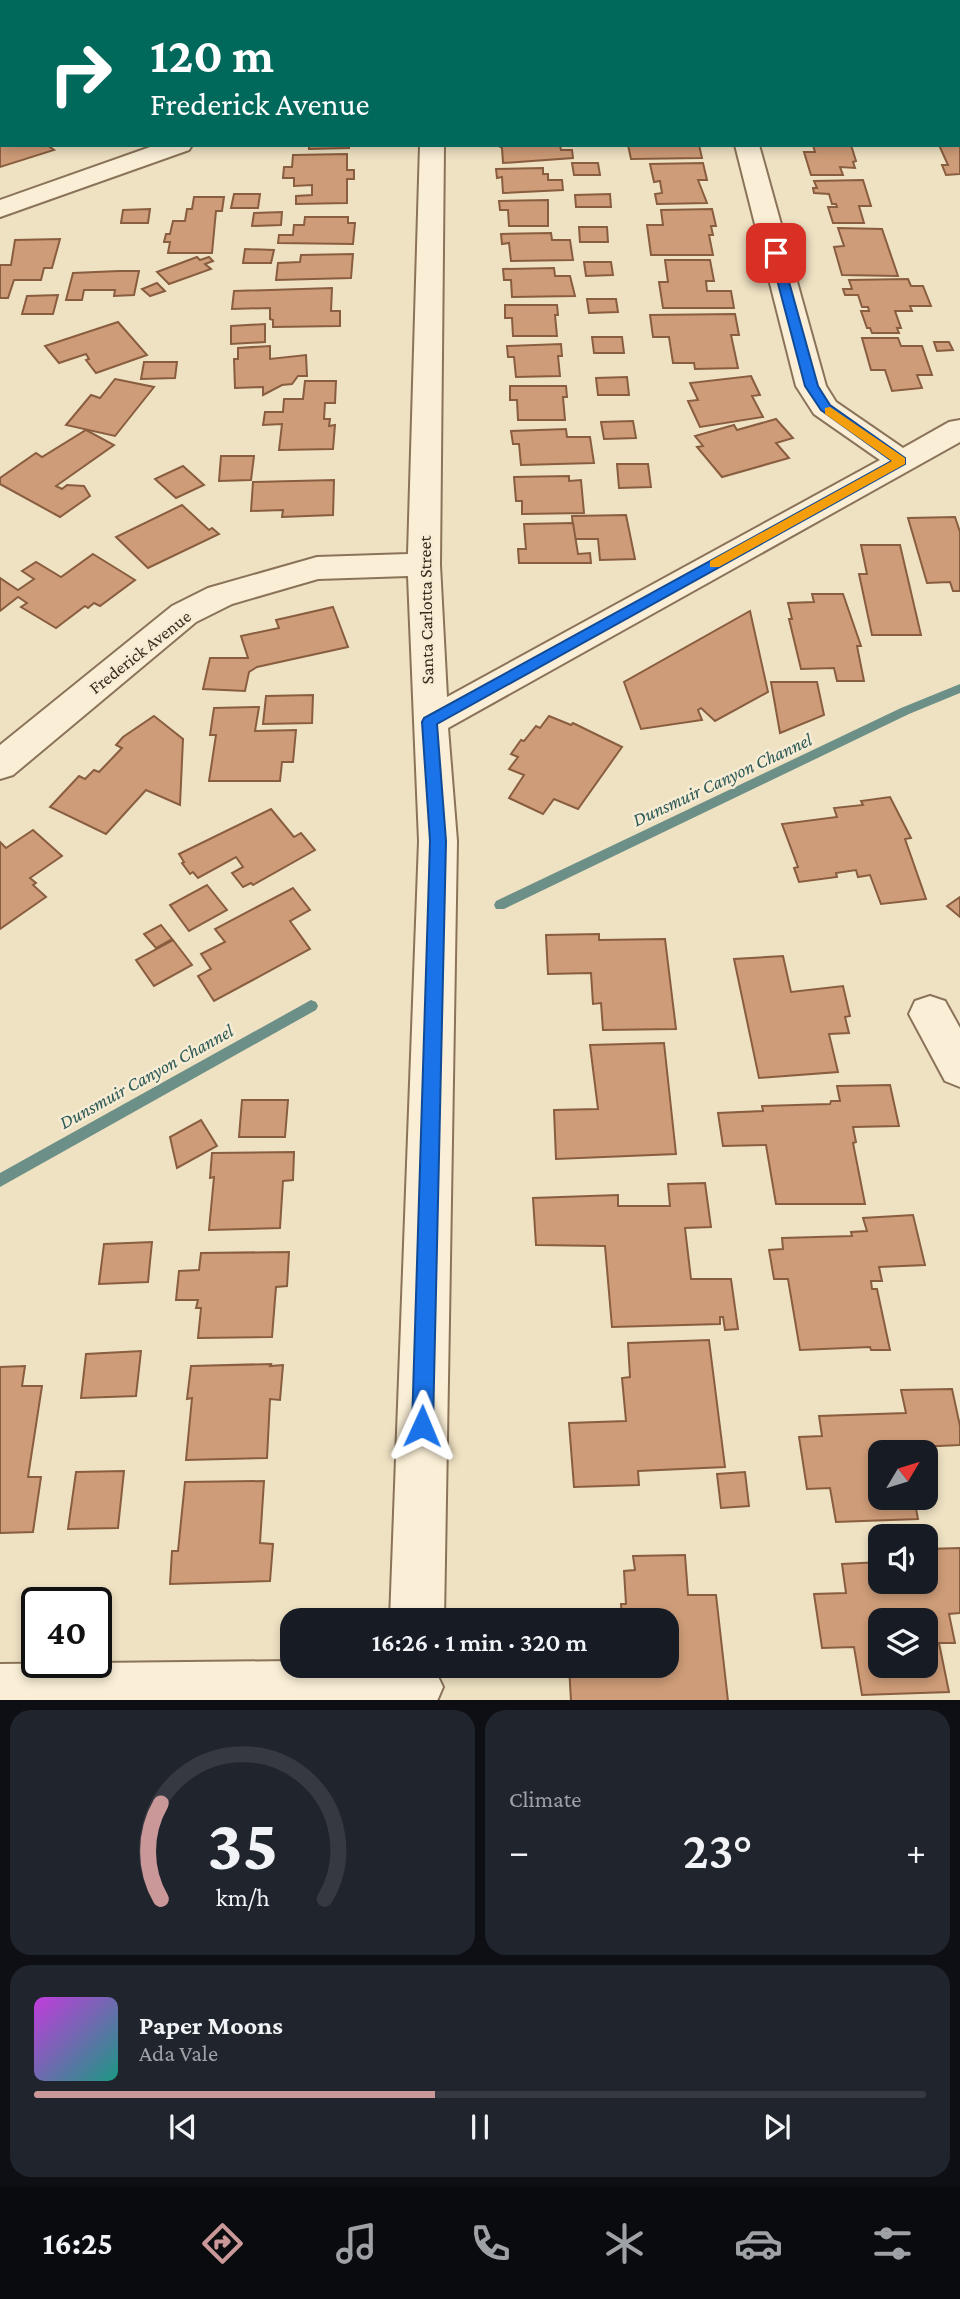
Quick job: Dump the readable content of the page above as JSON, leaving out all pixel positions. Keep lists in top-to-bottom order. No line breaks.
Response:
{"streets":{"street":["Santa Carlotta Street","Frederick Avenue"]},"crossings":[["Santa Carlotta Street","Frederick Avenue"]],"water":["Dunsmuir Canyon Channel"],"north":"top right","page":{"turn":["120 m","Frederick Avenue"],"limit":"40","trip":"16:26 · 1 min · 320 m","tile":"Climate","heat":["−","23°","+"],"song":["Paper Moons","Ada Vale"],"tabs":"16:25","gauge":["35","km/h"]}}
